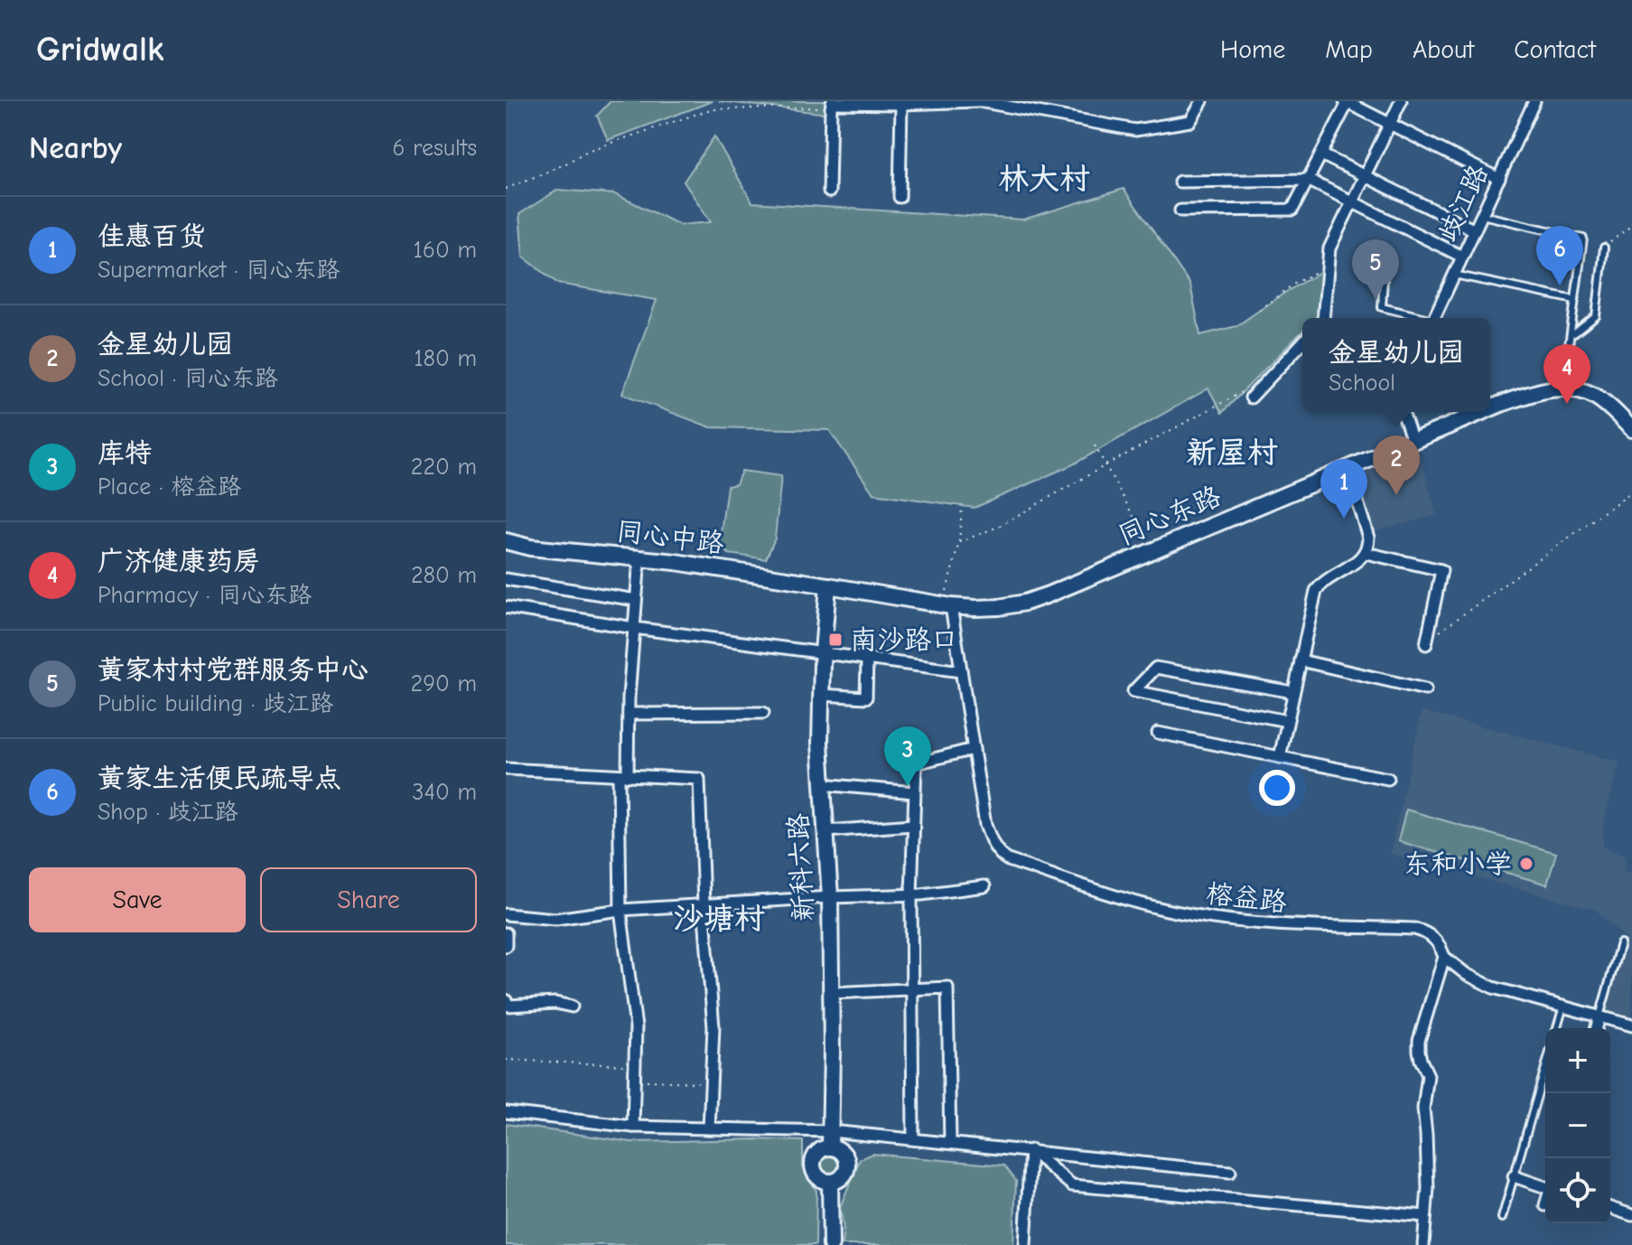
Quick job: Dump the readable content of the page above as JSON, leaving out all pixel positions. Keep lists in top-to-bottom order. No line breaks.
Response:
{"streets":{"street":["歧江路","同心东路","同心中路","新科六路","榕益路"]},"crossings":[["同心东路","同心中路"],["同心东路","新科六路"],["同心东路","榕益路"],["同心中路","新科六路"]],"districts":["林大村","新屋村","沙塘村"],"places":{"transit":["南沙路口"],"other":["东和小学"]},"page":{"header":"Gridwalk","nav":["Home","Map","About","Contact"],"heading":["Nearby","6 results"],"list":[{"mark":"1","name":"佳惠百货","note":"Supermarket · 同心东路","value":"160 m"},{"mark":"2","name":"金星幼儿园","note":"School · 同心东路","value":"180 m"},{"mark":"3","name":"库特","note":"Place · 榕益路","value":"220 m"},{"mark":"4","name":"广济健康药房","note":"Pharmacy · 同心东路","value":"280 m"},{"mark":"5","name":"黄家村村党群服务中心","note":"Public building · 歧江路","value":"290 m"},{"mark":"6","name":"黄家生活便民疏导点","note":"Shop · 歧江路","value":"340 m"}],"pins":["6","5","4","2","1","3"],"popup":["金星幼儿园","School"],"buttons":["Save","Share"],"map_buttons":["+","−"]}}
